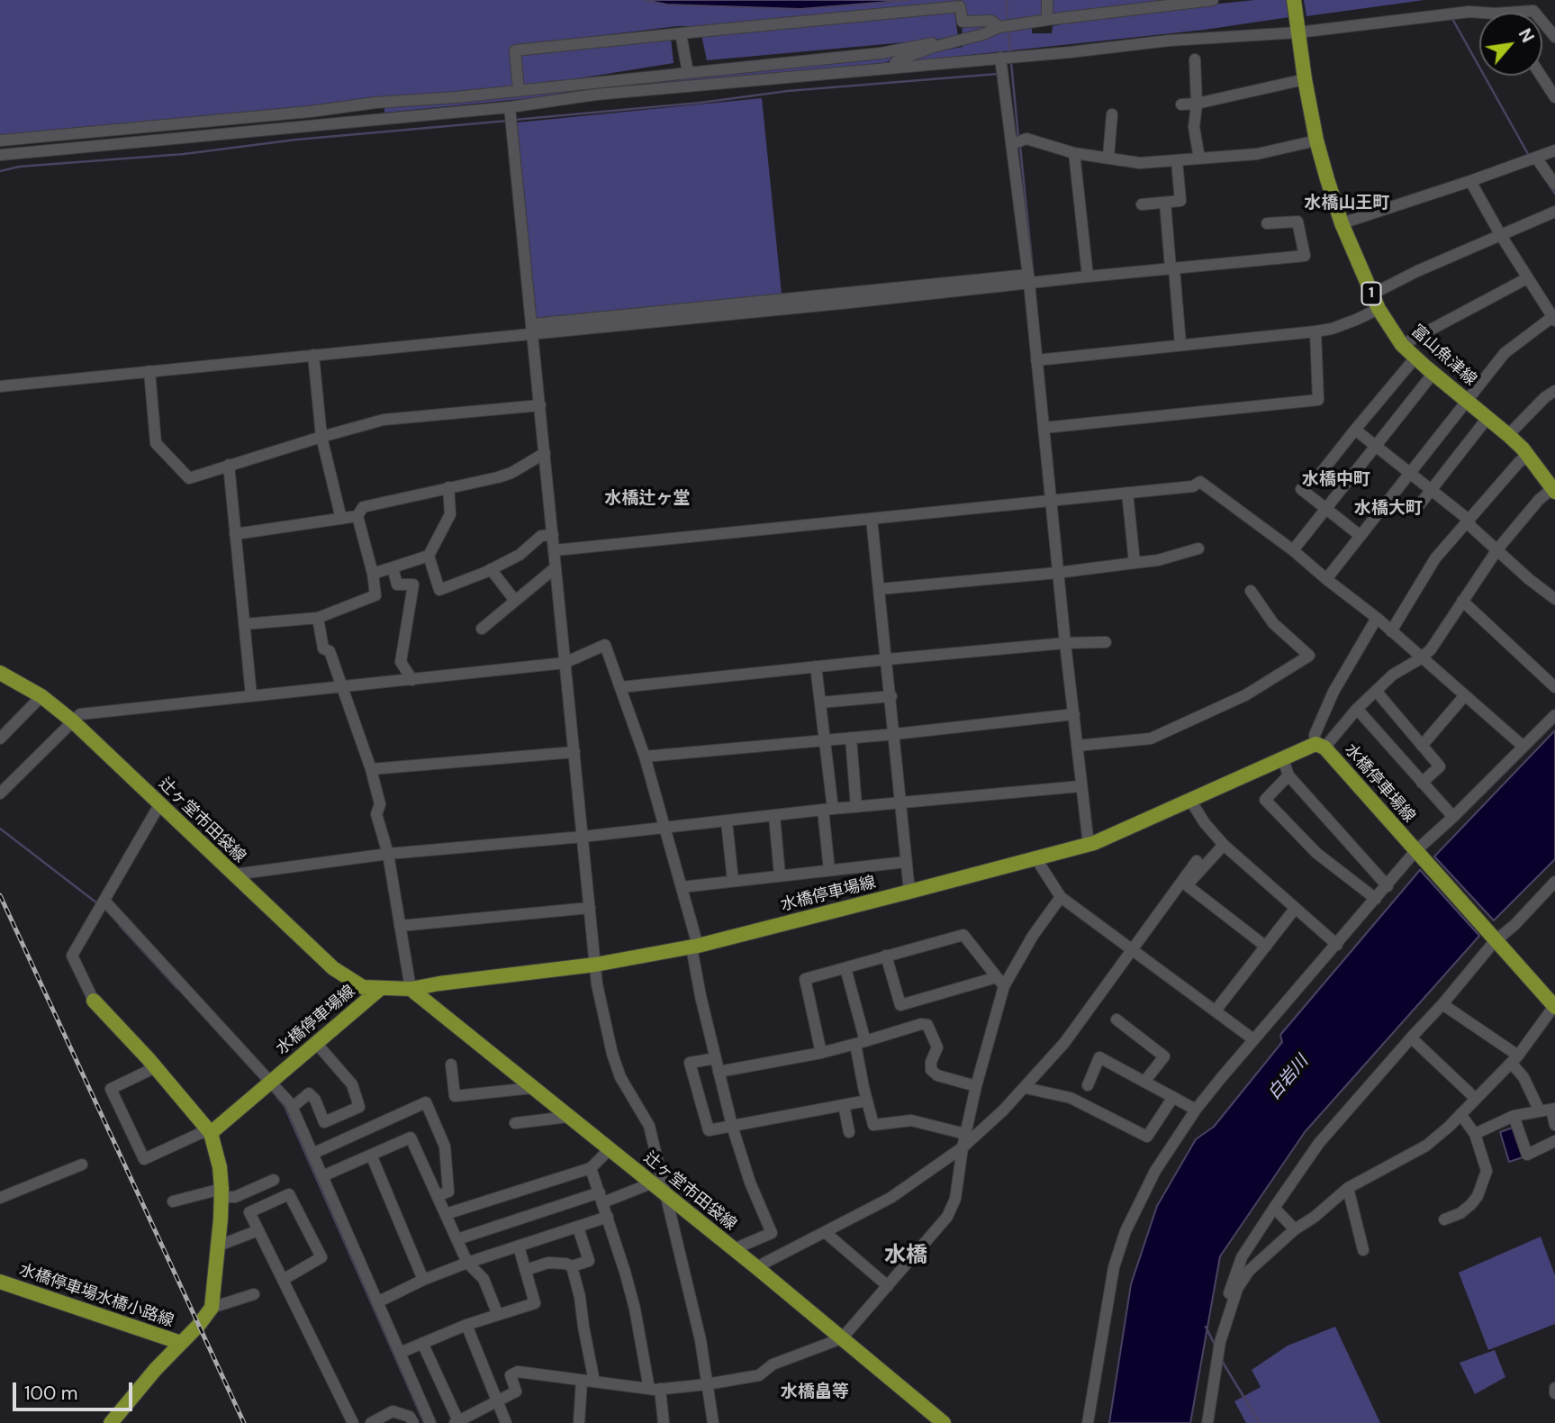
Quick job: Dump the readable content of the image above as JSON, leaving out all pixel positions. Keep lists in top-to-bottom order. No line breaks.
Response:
{"streets":{"main road":["1","富山魚津線","水橋停車場線","辻ヶ堂市田袋線","水橋停車場水橋小路線"]},"crossings":[["水橋停車場線","辻ヶ堂市田袋線"]],"districts":["水橋山王町","水橋中町","水橋辻ヶ堂","水橋大町","水橋","水橋畠等"],"water":["白岩川"],"scale_bar":"100 m","north":"top right"}
